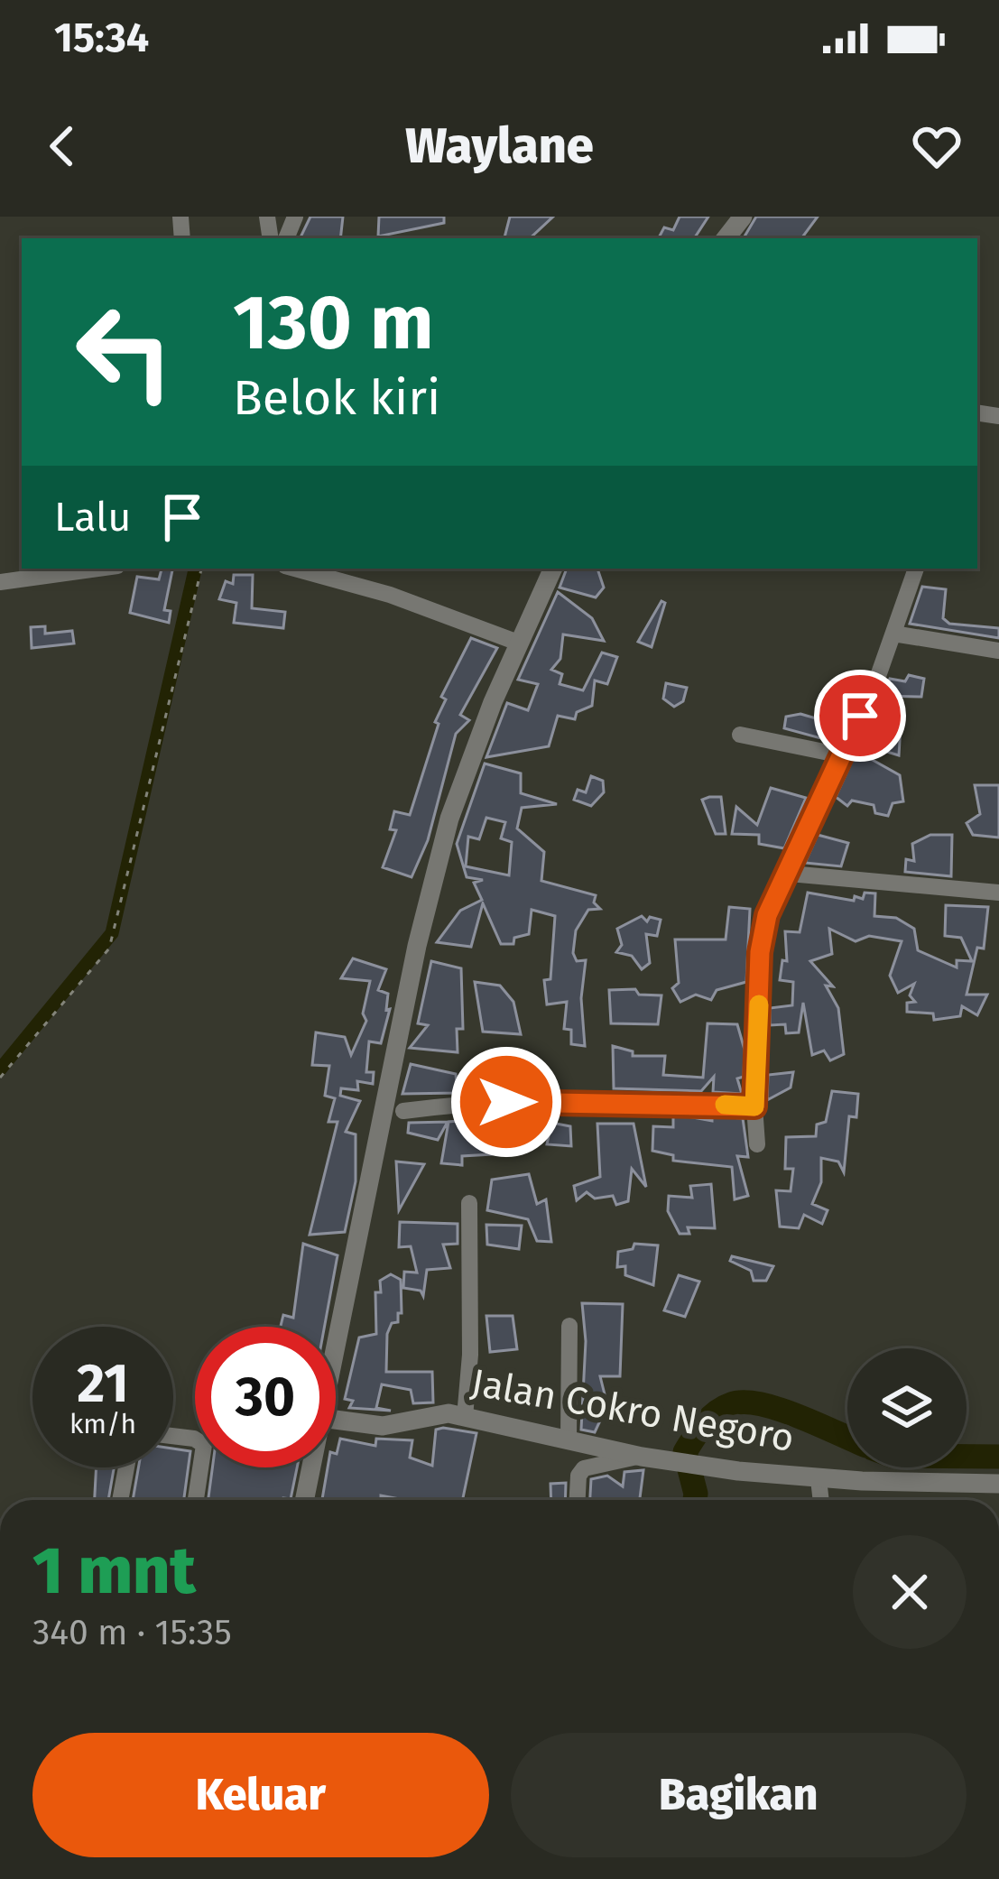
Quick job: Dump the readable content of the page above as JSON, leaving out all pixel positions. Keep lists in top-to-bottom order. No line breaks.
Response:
{"streets":{"street":["Jalan Cokro Negoro"]},"page":{"status":"15:34","header":"Waylane","turn":["130 m","Belok kiri"],"then":"Lalu","speed":"21 km/h","limit":"30","heading":["1 mnt","340 m · 15:35"],"buttons":["Keluar","Bagikan"]}}
